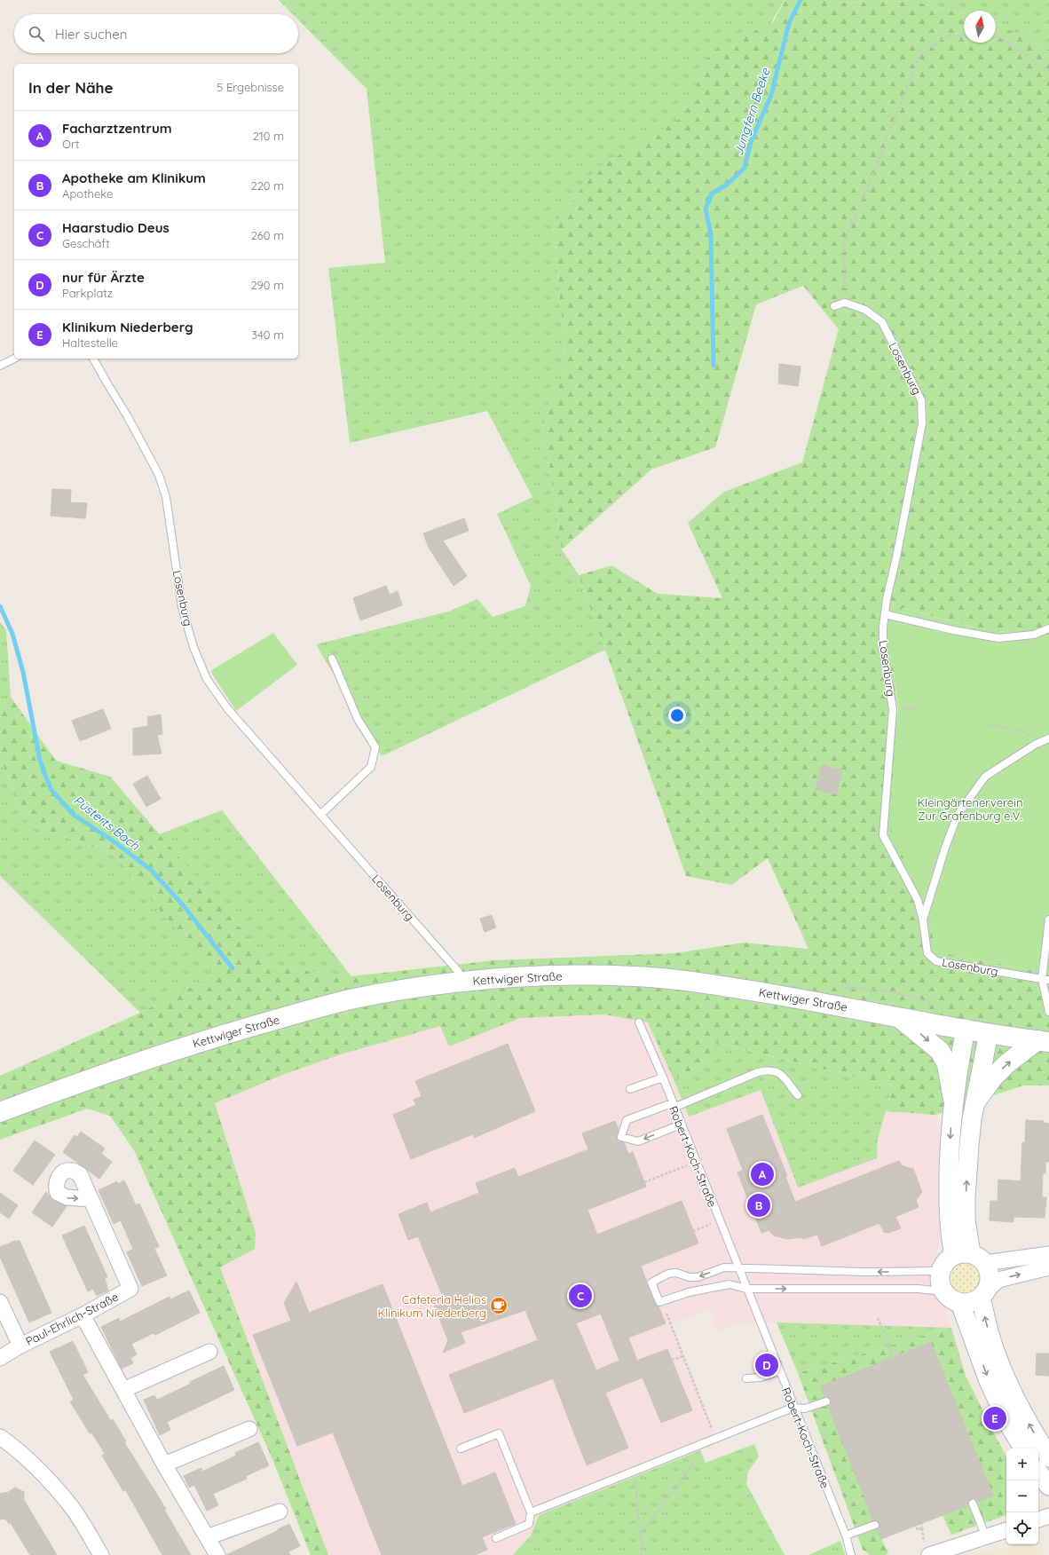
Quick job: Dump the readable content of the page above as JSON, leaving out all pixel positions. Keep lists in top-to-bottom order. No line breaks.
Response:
{"streets":{"main road":["Kettwiger Straße"],"street":["Paul-Ehrlich-Straße"],"lane":["Losenburg","Robert-Koch-Straße"]},"crossings":[["Losenburg","Kettwiger Straße"]],"water":["Jungfern Beeke","Püsterts Bach"],"parks":["Kleingärtenerverein Zur Grafenburg e.V."],"places":{"cafe":["Cafeteria Helios Klinikum Niederberg"]},"north":"top","page":{"search":"Hier suchen","heading":["In der Nähe","5 Ergebnisse"],"list":[{"mark":"A","name":"Facharztzentrum","note":"Ort","value":"210 m"},{"mark":"B","name":"Apotheke am Klinikum","note":"Apotheke","value":"220 m"},{"mark":"C","name":"Haarstudio Deus","note":"Geschäft","value":"260 m"},{"mark":"D","name":"nur für Ärzte","note":"Parkplatz","value":"290 m"},{"mark":"E","name":"Klinikum Niederberg","note":"Haltestelle","value":"340 m"}],"pins":["A","B","C","D","E"],"map_buttons":["+","−"]}}
